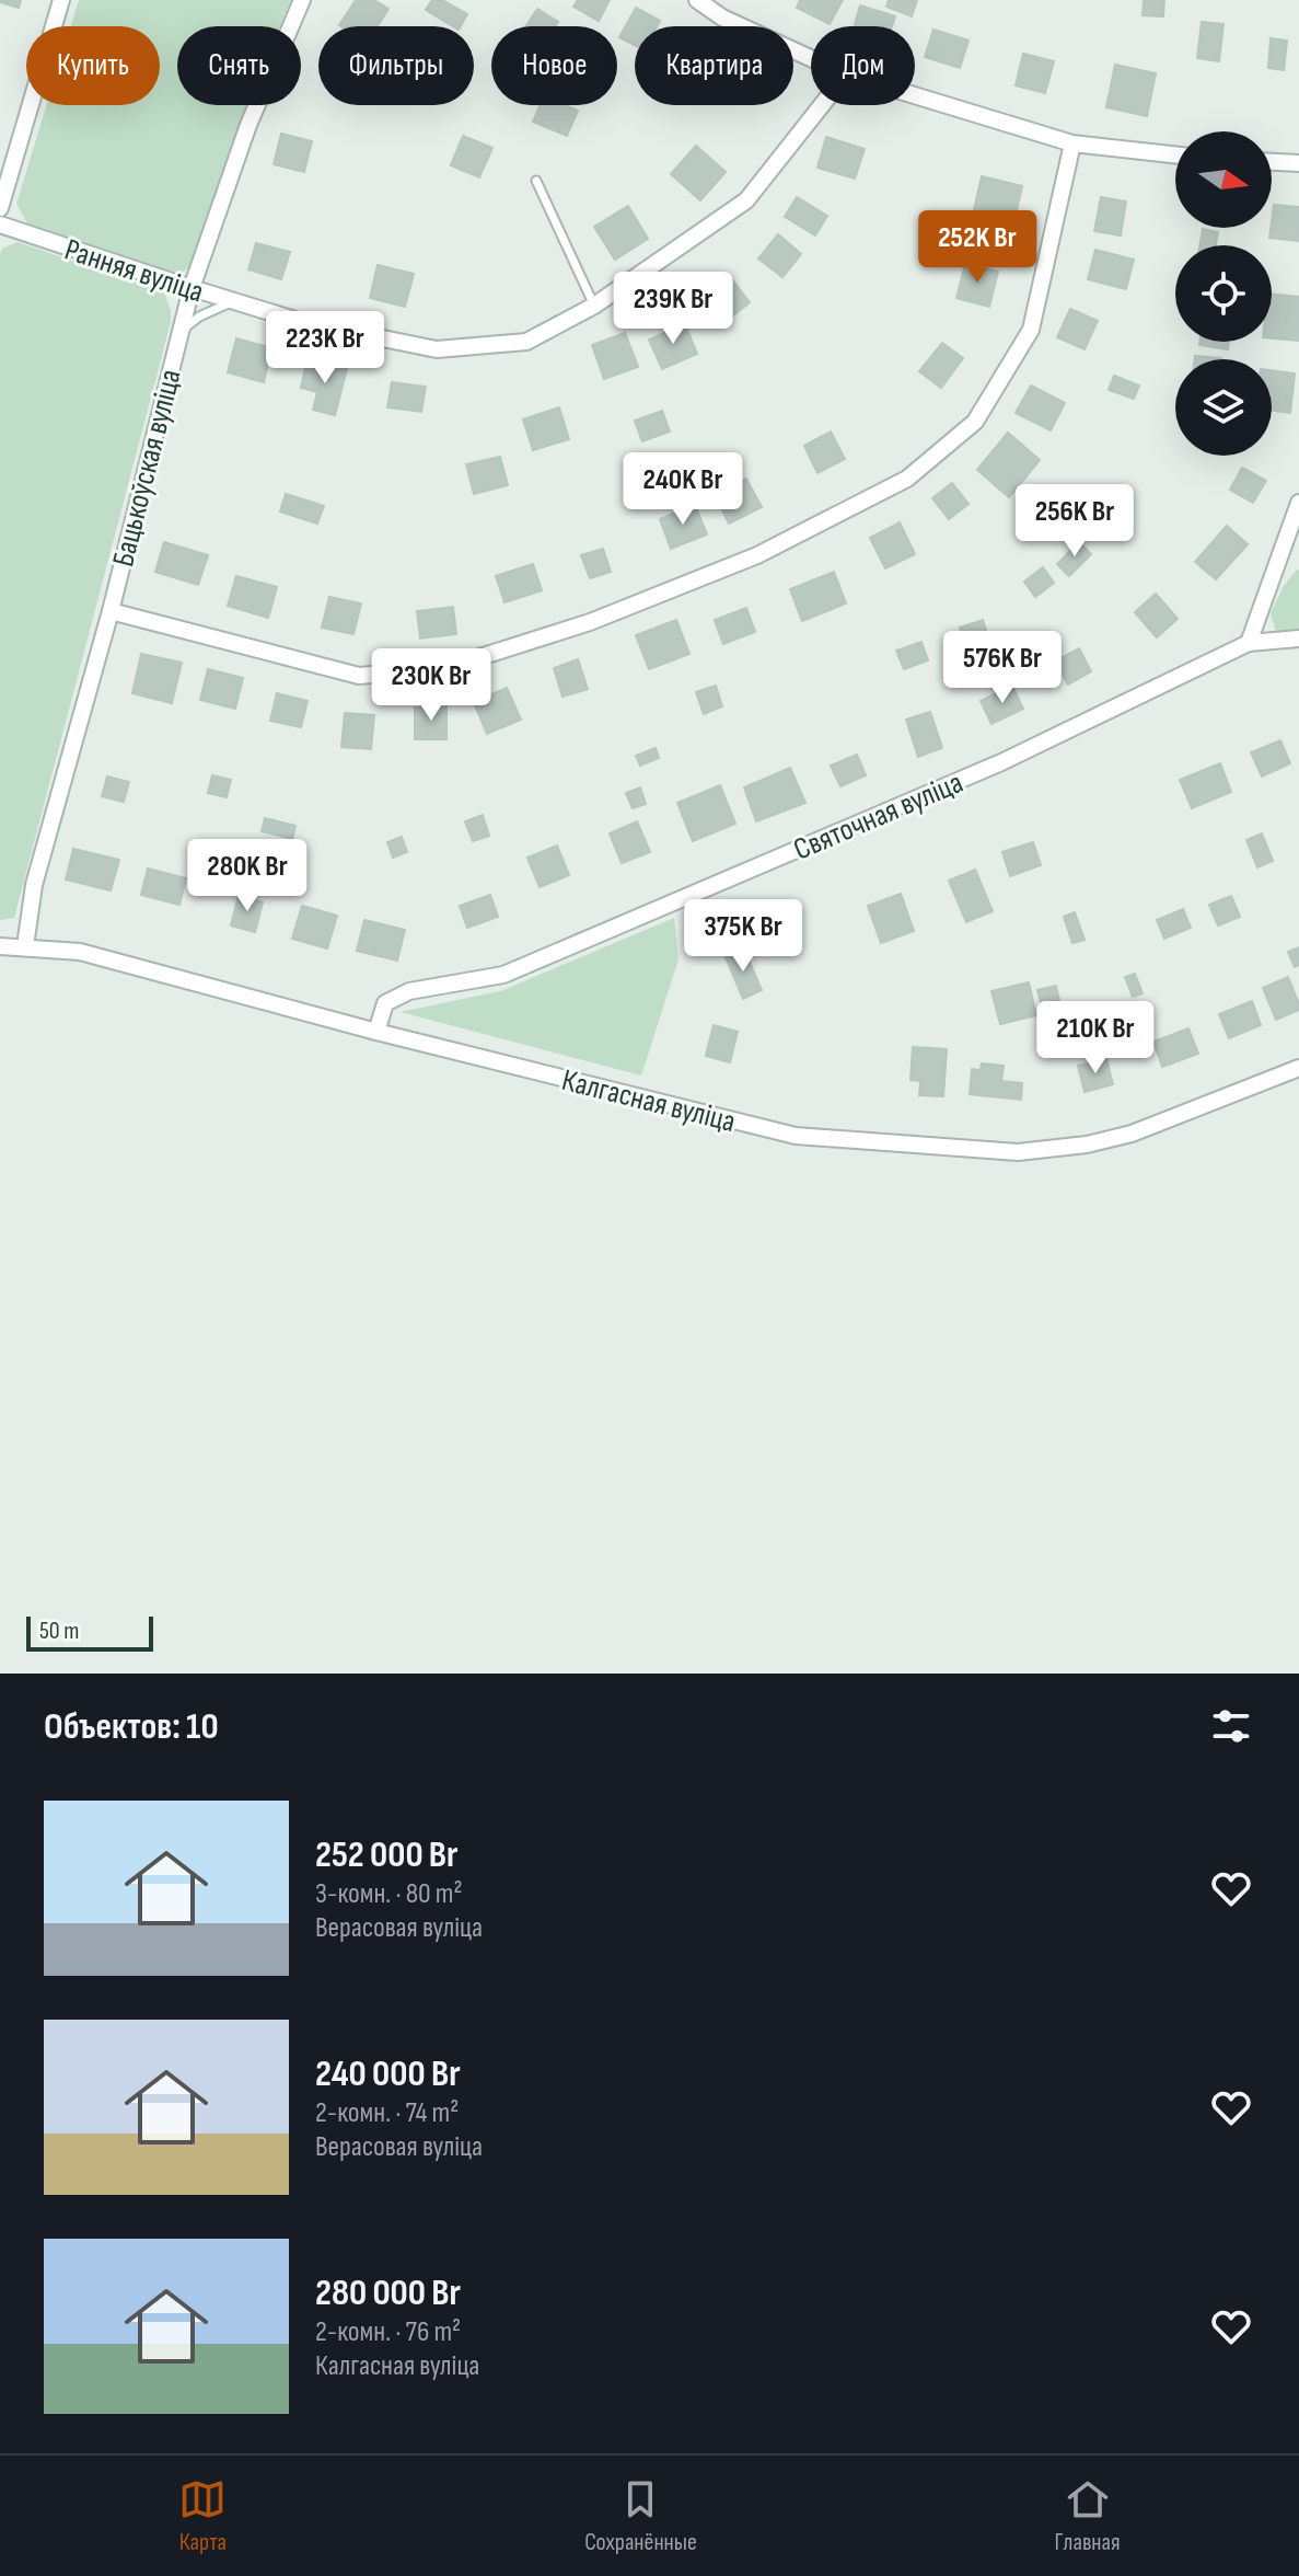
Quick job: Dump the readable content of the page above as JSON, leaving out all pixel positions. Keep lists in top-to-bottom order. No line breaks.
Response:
{"streets":{"street":["Ранняя вуліца","Бацькоўская вуліца","Святочная вуліца","Калгасная вуліца"]},"crossings":[["Ранняя вуліца","Бацькоўская вуліца"],["Бацькоўская вуліца","Калгасная вуліца"],["Святочная вуліца","Калгасная вуліца"]],"scale_bar":"50 m","north":"right","page":{"chip":["Купить","Снять","Фильтры","Новое","Квартира","Дом"],"price":["252K Br","239K Br","223K Br","240K Br","256K Br","576K Br","230K Br","280K Br","375K Br","210K Br"],"scale":"50 m","heading":"Объектов: 10","list":[{"name":"252 000 Br","note":"3-комн. · 80 m² · Верасовая вуліца"},{"name":"240 000 Br","note":"2-комн. · 74 m² · Верасовая вуліца"},{"name":"280 000 Br","note":"2-комн. · 76 m² · Калгасная вуліца"}],"tabs":["Карта","Сохранённые","Главная"]}}
